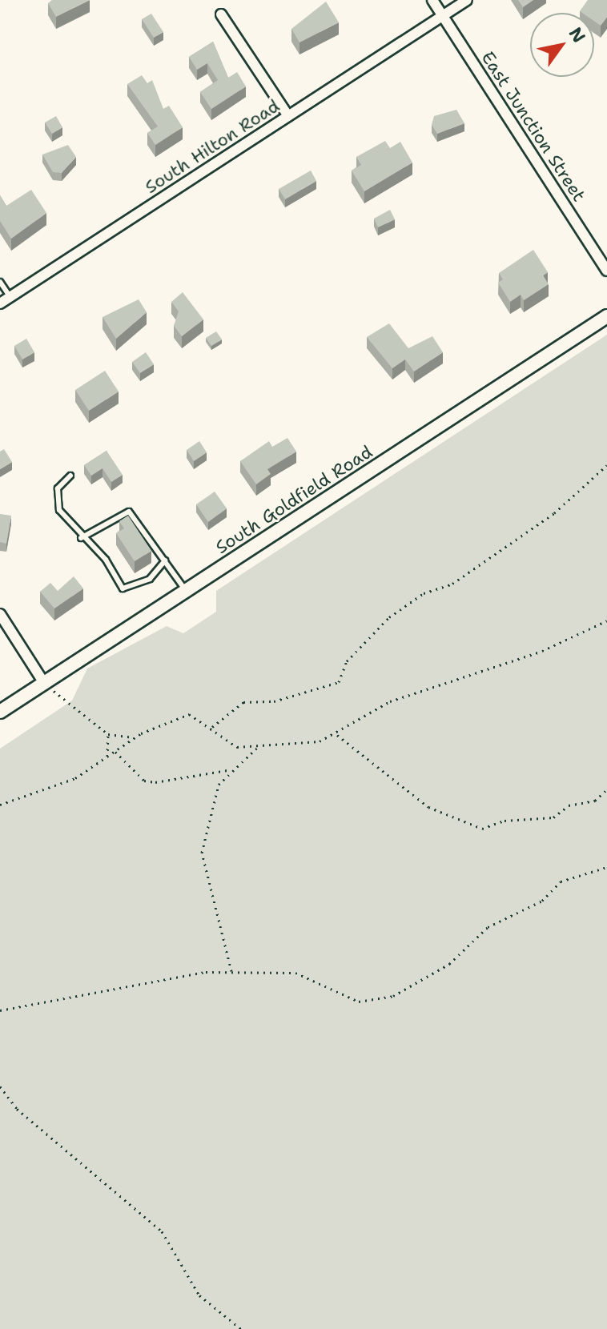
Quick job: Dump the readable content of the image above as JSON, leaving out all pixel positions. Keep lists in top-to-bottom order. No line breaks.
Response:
{"streets":{"main road":["South Goldfield Road"],"street":["East Junction Street","South Hilton Road"]},"crossings":[["East Junction Street","South Hilton Road"]],"north":"top right"}
